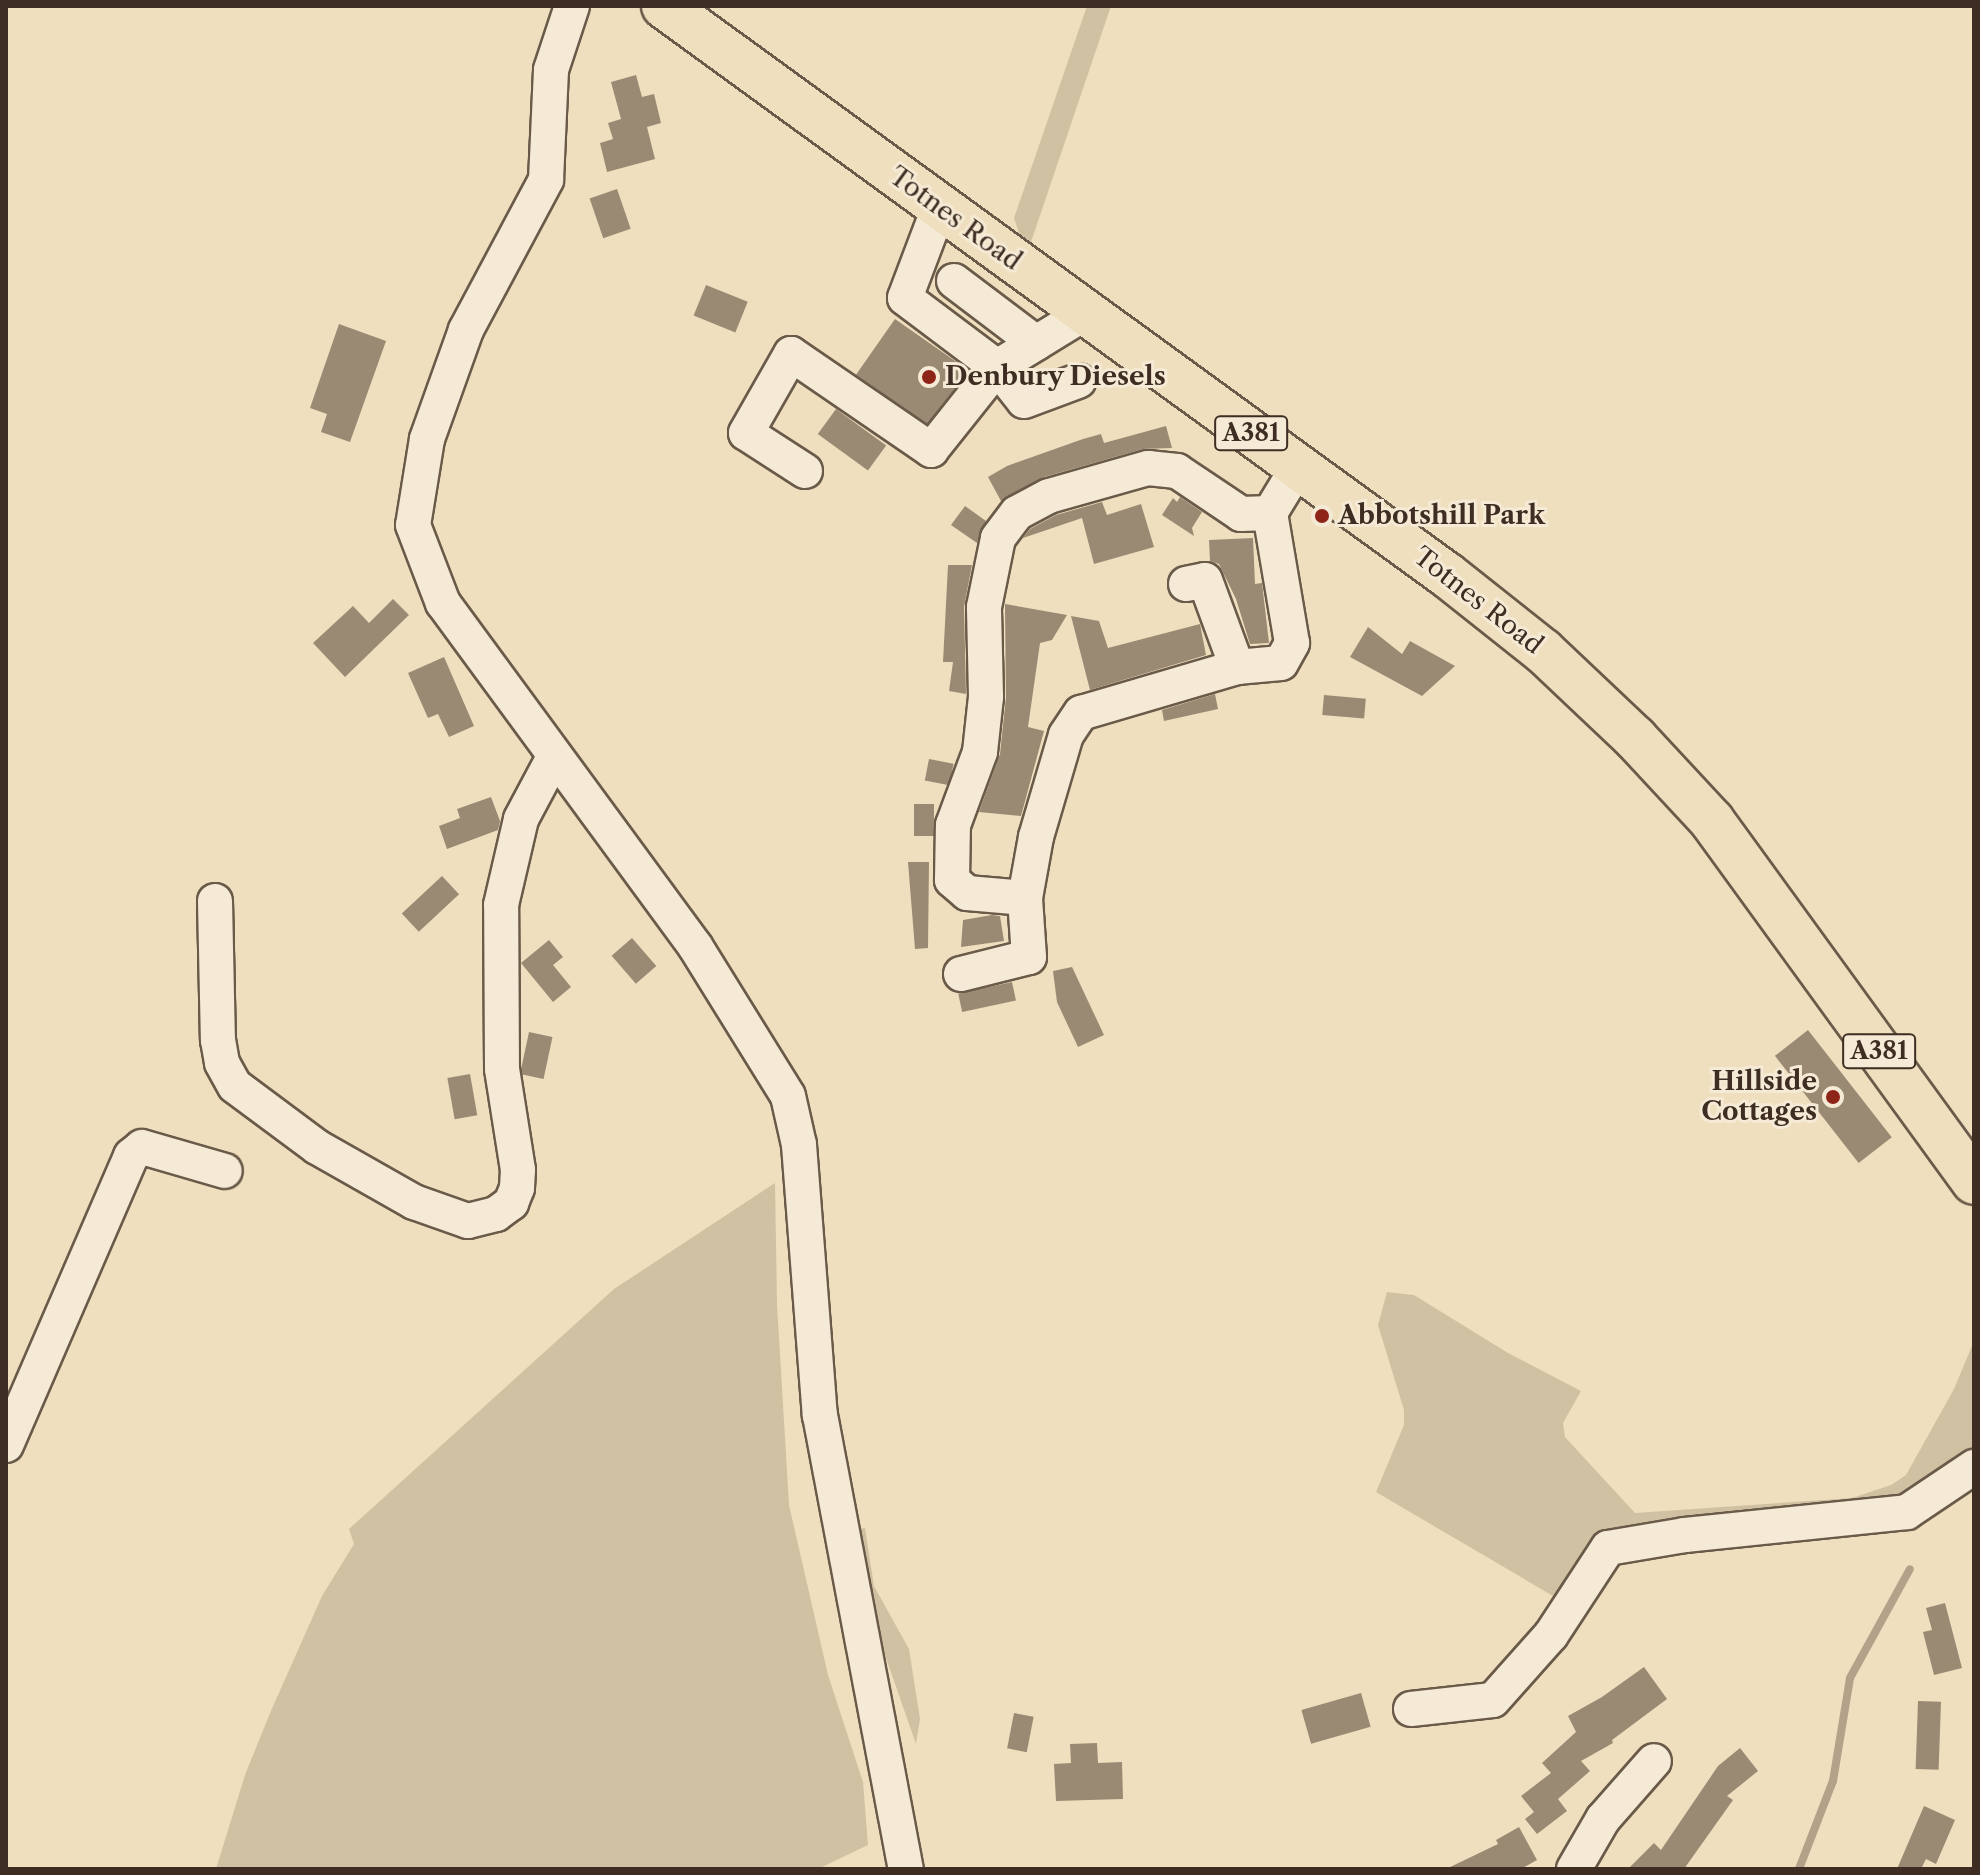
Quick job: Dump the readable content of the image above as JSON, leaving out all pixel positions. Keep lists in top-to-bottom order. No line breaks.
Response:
{"streets":{"main road":["Totnes Road","A381"]},"places":["Denbury Diesels","Abbotshill Park","Hillside Cottages"]}
